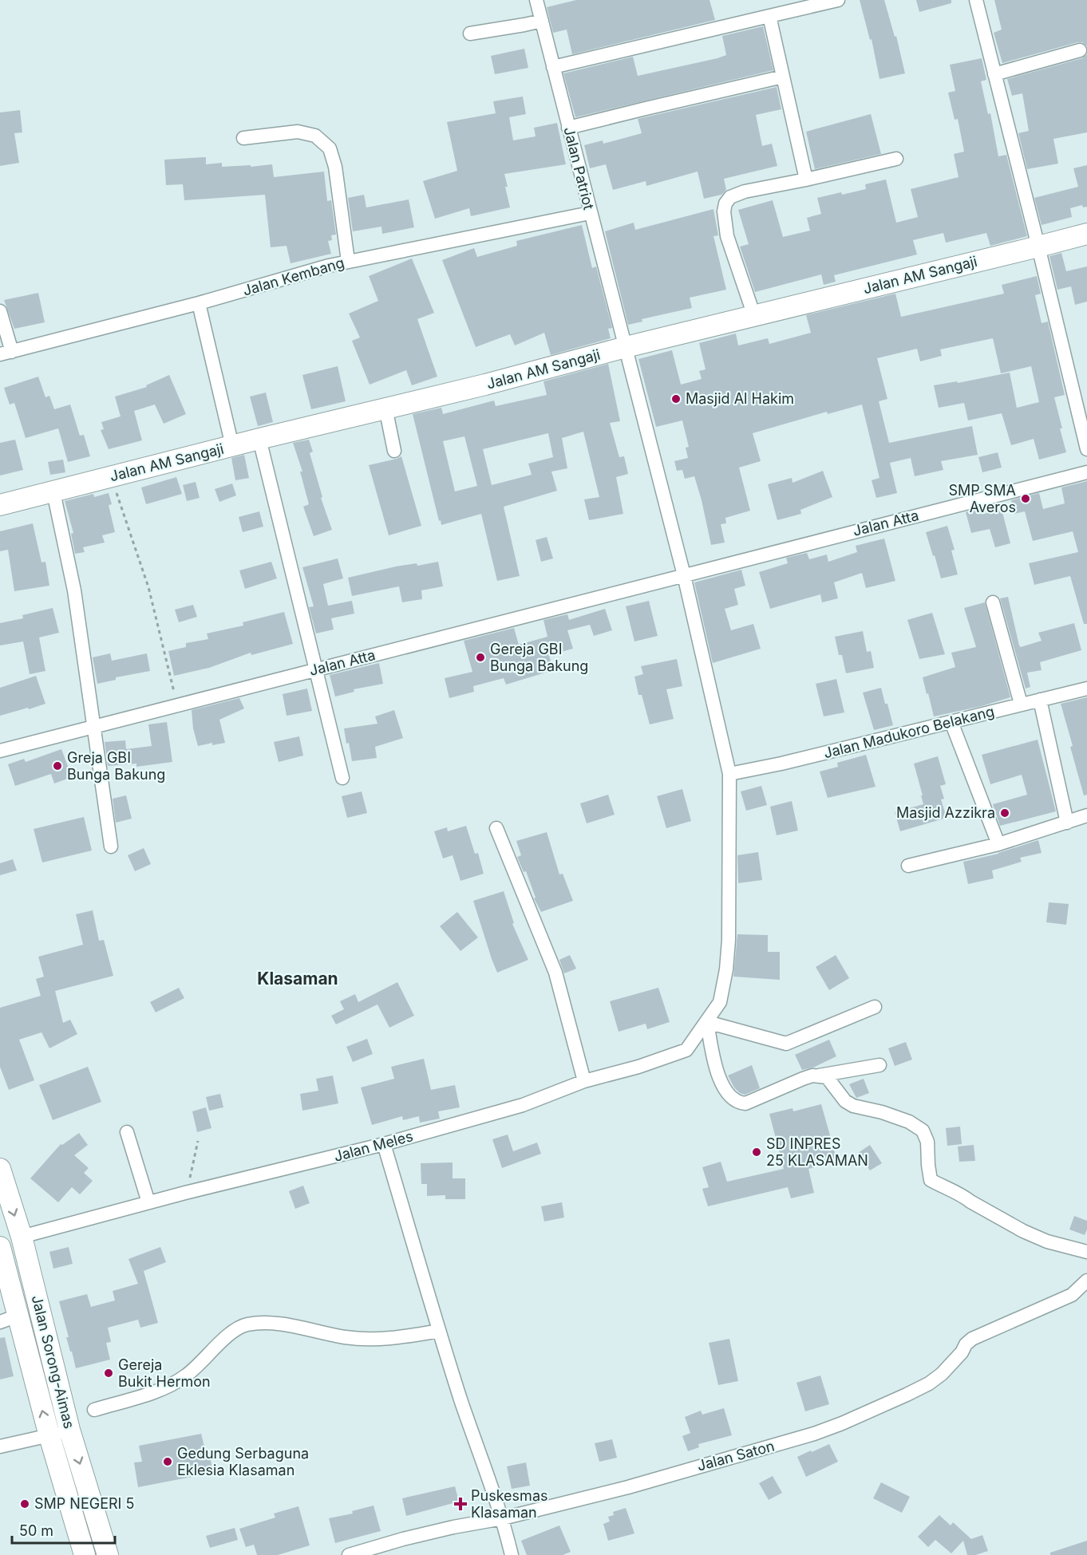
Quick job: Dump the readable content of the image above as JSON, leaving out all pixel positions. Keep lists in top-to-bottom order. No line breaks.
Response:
{"streets":{"highway":["Jalan AM Sangaji","Jalan Sorong-Aimas"],"street":["Jalan Patriot","Jalan Kembang","Jalan Atta","Jalan Madukoro Belakang","Jalan Meles","Jalan Saton"]},"crossings":[["Jalan Patriot","Jalan AM Sangaji"],["Jalan Patriot","Jalan Kembang"],["Jalan Madukoro Belakang","Jalan Meles"],["Jalan Meles","Jalan Sorong-Aimas"]],"districts":["Klasaman"],"places":{"other":["Masjid Al Hakim","SMP SMA Averos","Gereja GBI Bunga Bakung","Greja GBI Bunga Bakung","Masjid Azzikra","SD INPRES 25 KLASAMAN","Gereja Bukit Hermon","Gedung Serbaguna Eklesia Klasaman","SMP NEGERI 5"],"health":["Puskesmas Klasaman"]},"scale_bar":"50 m"}
